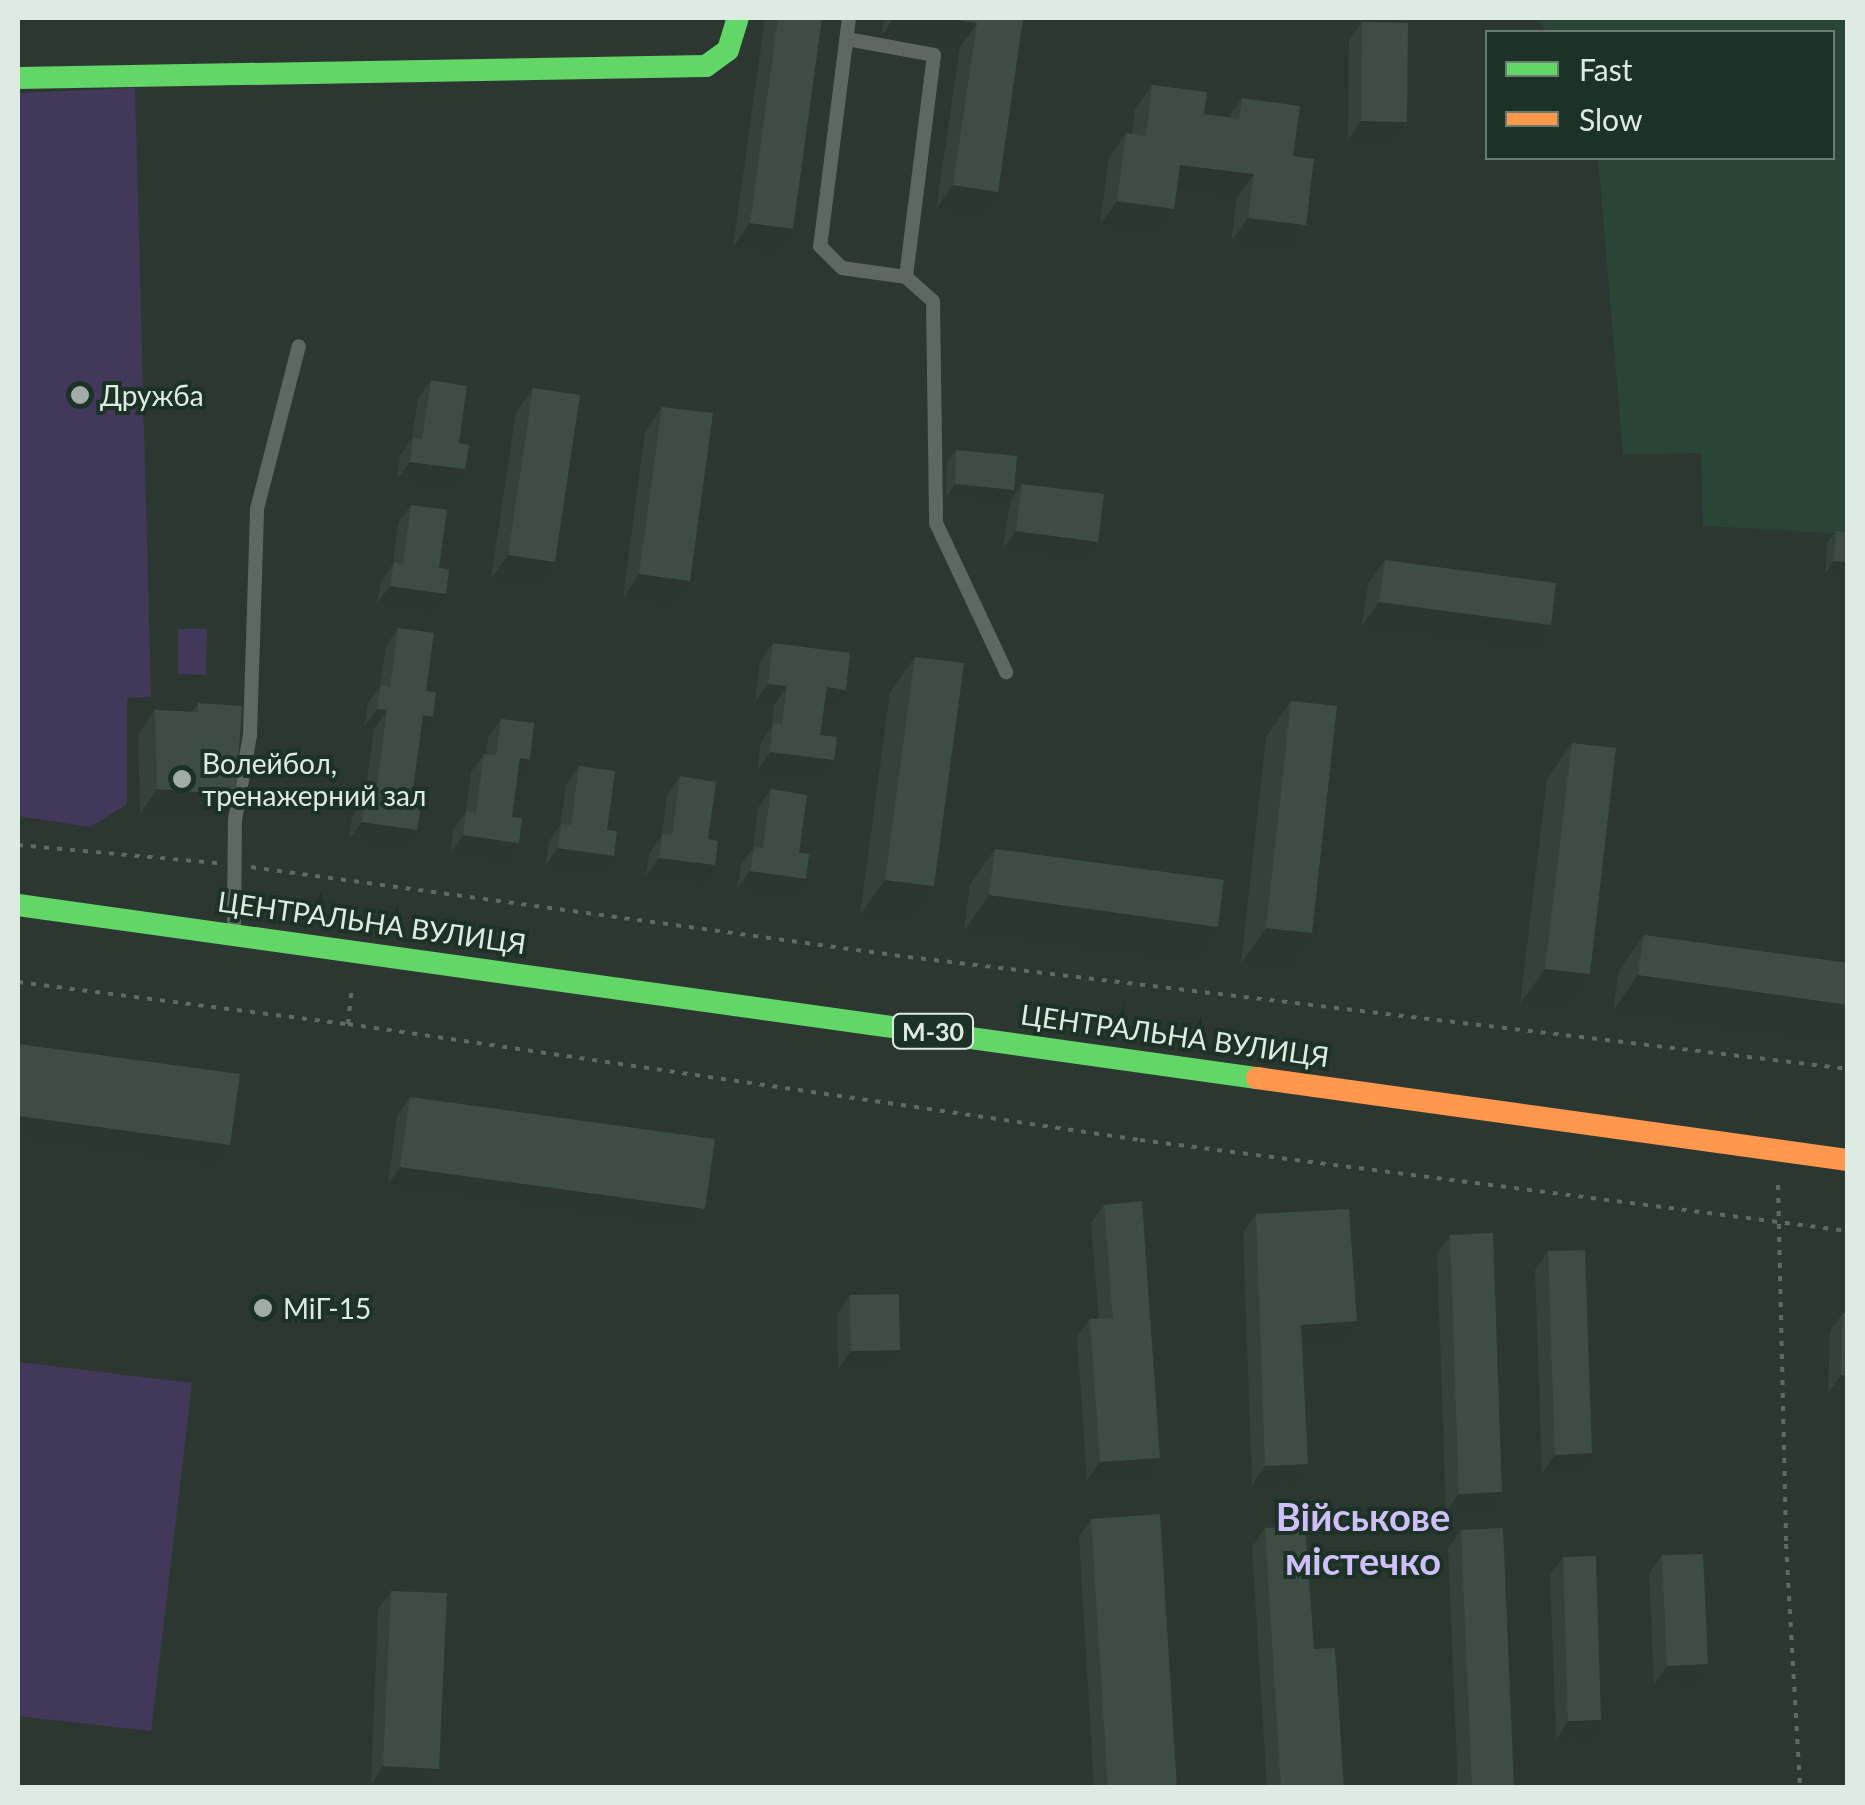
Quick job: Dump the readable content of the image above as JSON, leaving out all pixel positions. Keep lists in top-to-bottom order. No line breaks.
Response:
{"streets":{"main road":["ЦЕНТРАЛЬНА ВУЛИЦЯ","М-30"]},"districts":["Військове містечко"],"places":["Дружба","Волейбол, тренажерний зал","МіГ-15"],"legend":["Fast","Slow"]}
